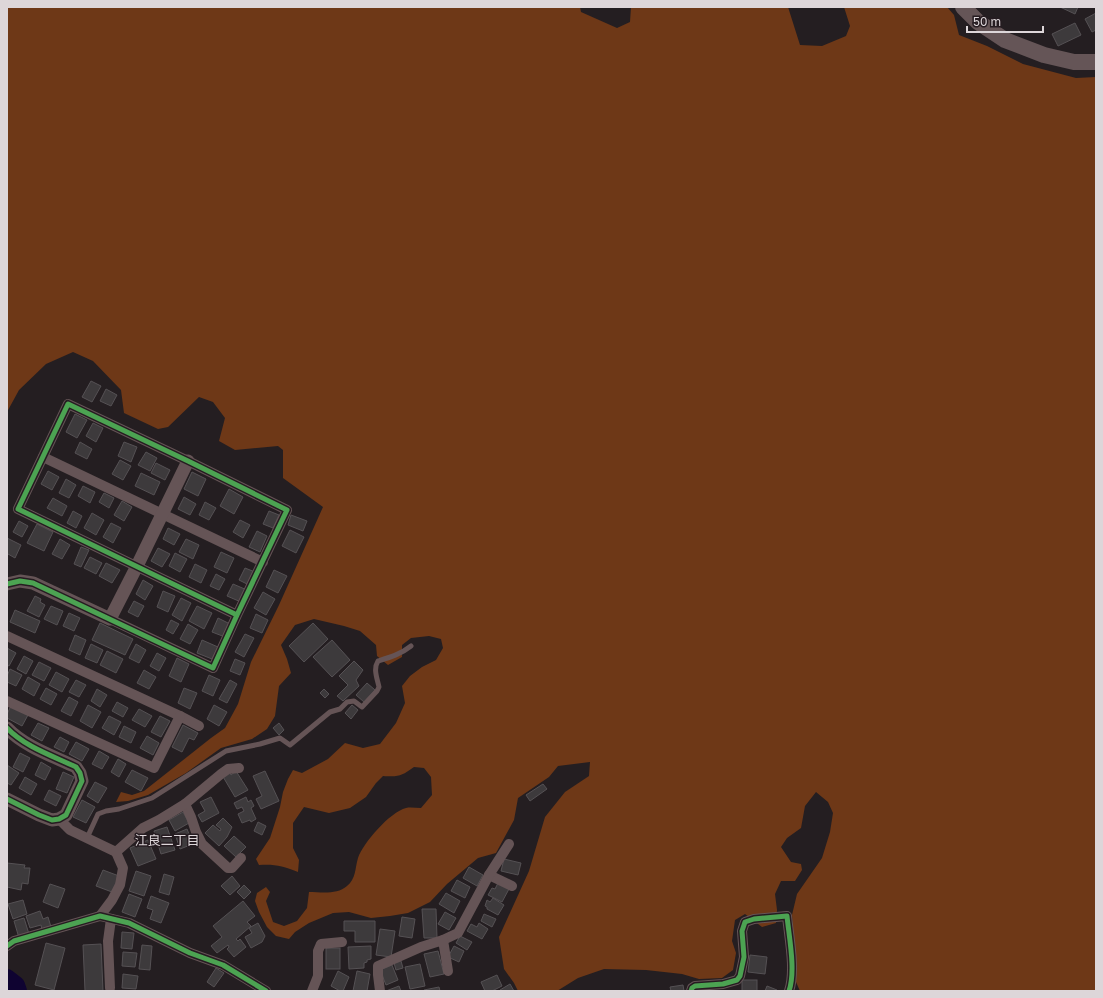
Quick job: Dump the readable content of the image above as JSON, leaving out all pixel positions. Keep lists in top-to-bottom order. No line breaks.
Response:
{"districts":["江良二丁目"],"scale_bar":"50 m"}
